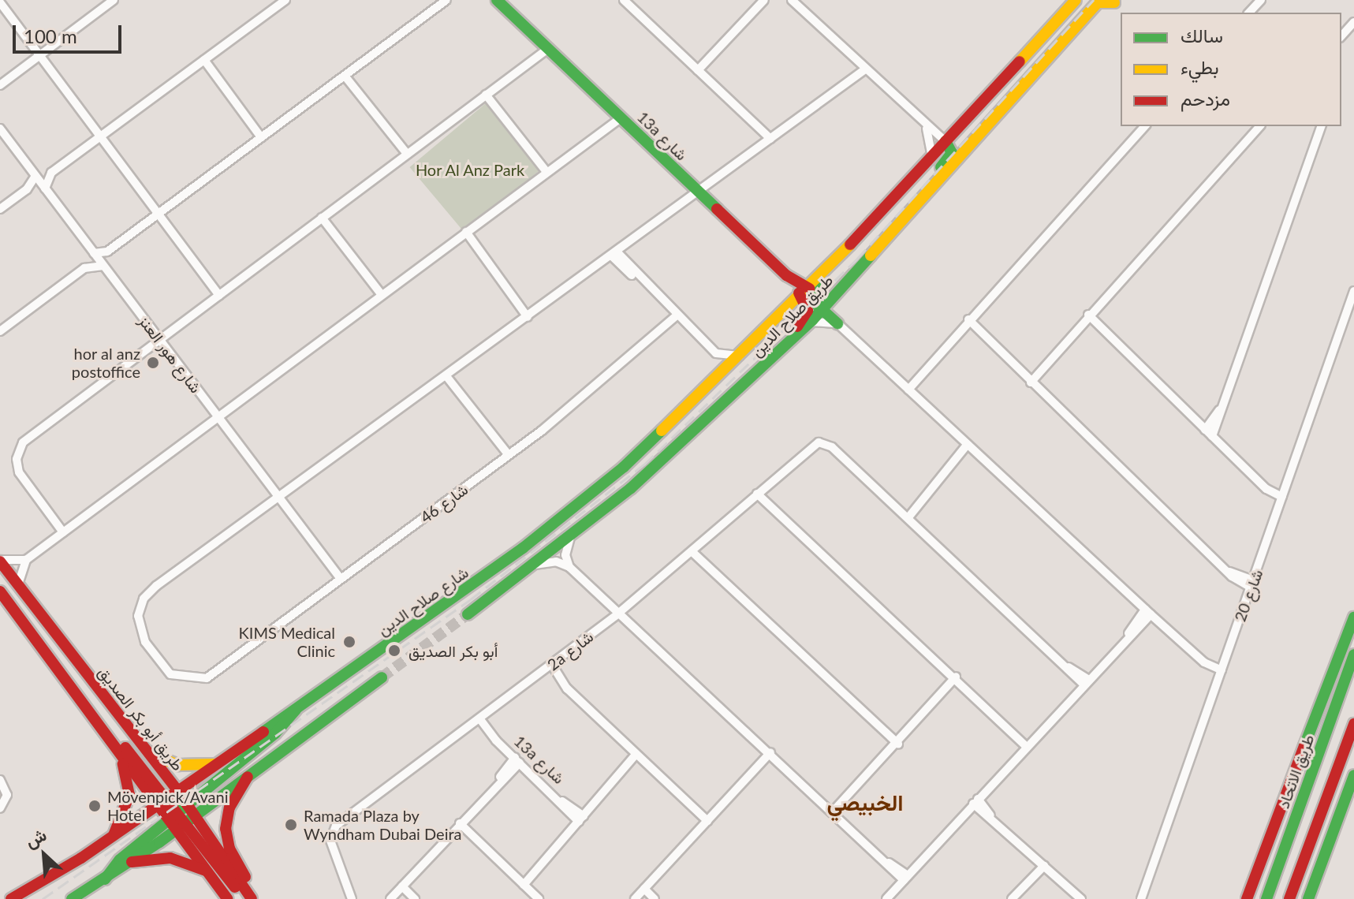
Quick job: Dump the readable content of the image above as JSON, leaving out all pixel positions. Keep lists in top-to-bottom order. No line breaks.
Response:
{"streets":{"main road":["13a شارع","طريق صلاح الدين","شارع صلاح الدين","طريق أبو بكر الصديق","طريق الاتحاد"],"street":["شارع هور العنز","شارع 46","شارع 20","2a شارع"]},"crossings":[["13a شارع","طريق صلاح الدين"],["13a شارع","شارع صلاح الدين"],["13a شارع","2a شارع"],["طريق صلاح الدين","شارع صلاح الدين"],["شارع هور العنز","شارع 46"],["شارع صلاح الدين","طريق أبو بكر الصديق"]],"districts":["الخبيصي"],"parks":["Hor Al Anz Park"],"places":["hor al anz postoffice","KIMS Medical Clinic","أبو بكر الصديق","Mövenpick/Avani Hotel","Ramada Plaza by Wyndham Dubai Deira"],"legend":["سالك","بطيء","مزدحم"],"scale_bar":"100 m","north":"top left"}
